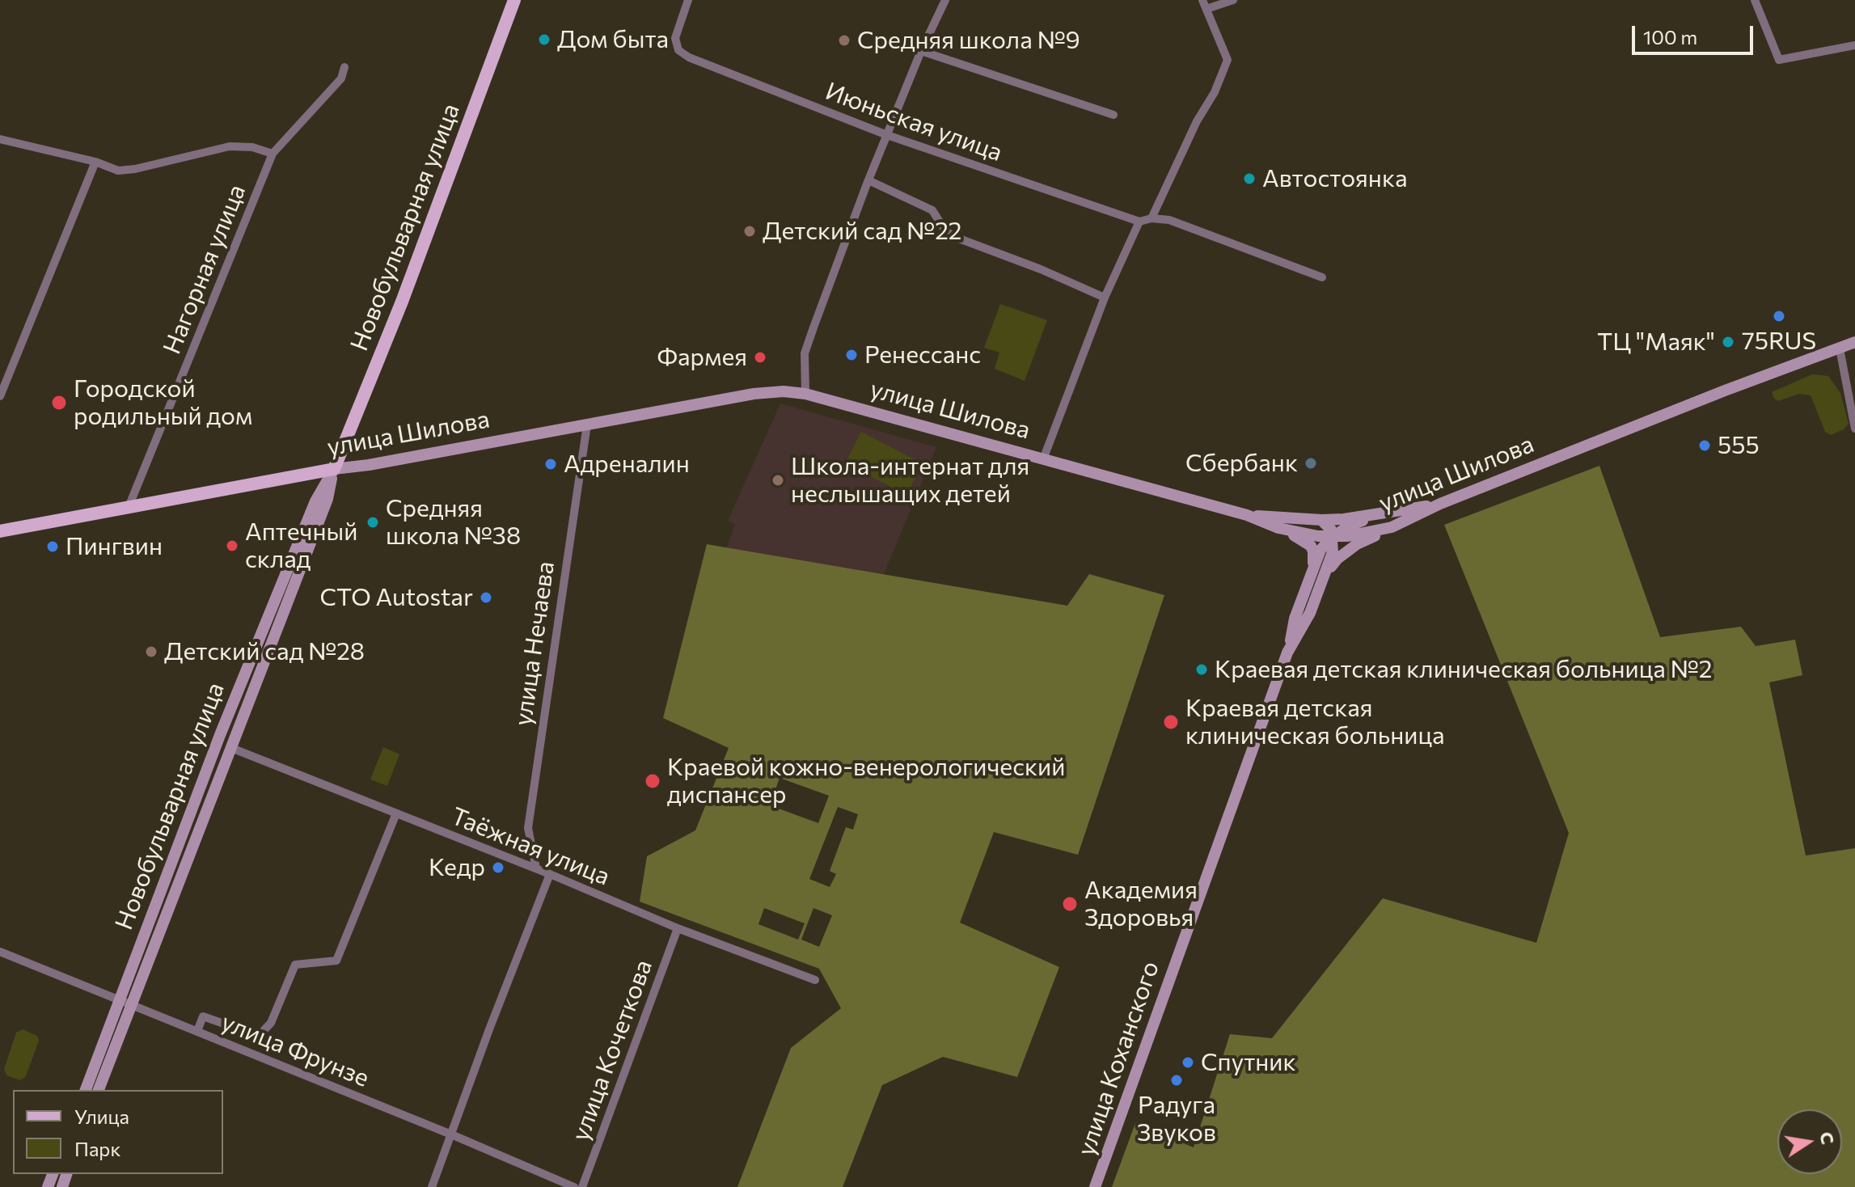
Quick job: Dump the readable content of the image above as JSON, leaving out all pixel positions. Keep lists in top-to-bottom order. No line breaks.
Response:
{"streets":{"main road":["Новобульварная улица","улица Шилова","улица Коханского"],"street":["Июньская улица","Нагорная улица","улица Нечаева","Таёжная улица","улица Фрунзе","улица Кочеткова"]},"crossings":[["Новобульварная улица","улица Шилова"],["Новобульварная улица","Таёжная улица"],["Новобульварная улица","улица Фрунзе"],["Нагорная улица","улица Шилова"],["улица Шилова","улица Нечаева"],["улица Нечаева","Таёжная улица"],["Таёжная улица","улица Кочеткова"]],"places":["Дом быта","Средняя школа №9","Автостоянка","Детский сад №22","75RUS","ТЦ \"Маяк\"","Ренессанс","Фармея","Городской родильный дом","555","Сбербанк","Адреналин","Школа-интернат для неслышащих детей","Средняя школа №38","Аптечный склад","Пингвин","СТО Autostar","Детский сад №28","Краевая детская клиническая больница №2","Краевая детская клиническая больница","Краевой кожно-венерологический диспансер","Кедр","Академия Здоровья","Спутник","Радуга Звуков"],"legend":["Улица","Парк"],"scale_bar":"100 m","north":"right"}
